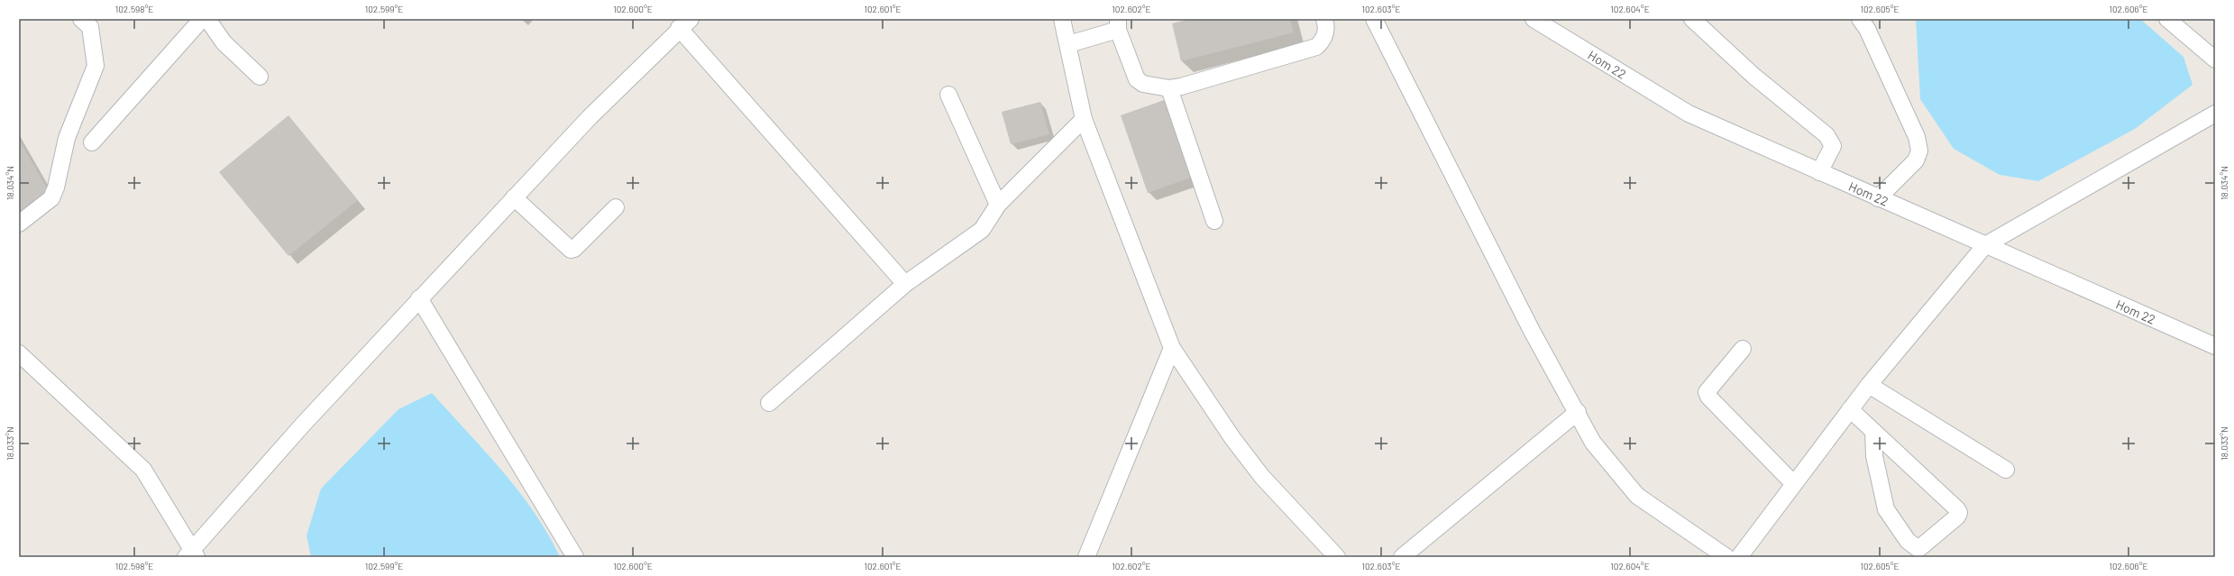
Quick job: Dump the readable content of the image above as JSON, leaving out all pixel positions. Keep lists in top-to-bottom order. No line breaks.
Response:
{"streets":{"street":["Hom 22"]},"coordinates":["102.598°E","102.599°E","102.600°E","102.601°E","102.602°E","102.603°E","102.604°E","102.605°E","102.606°E","18.034°N","18.033°N"]}
